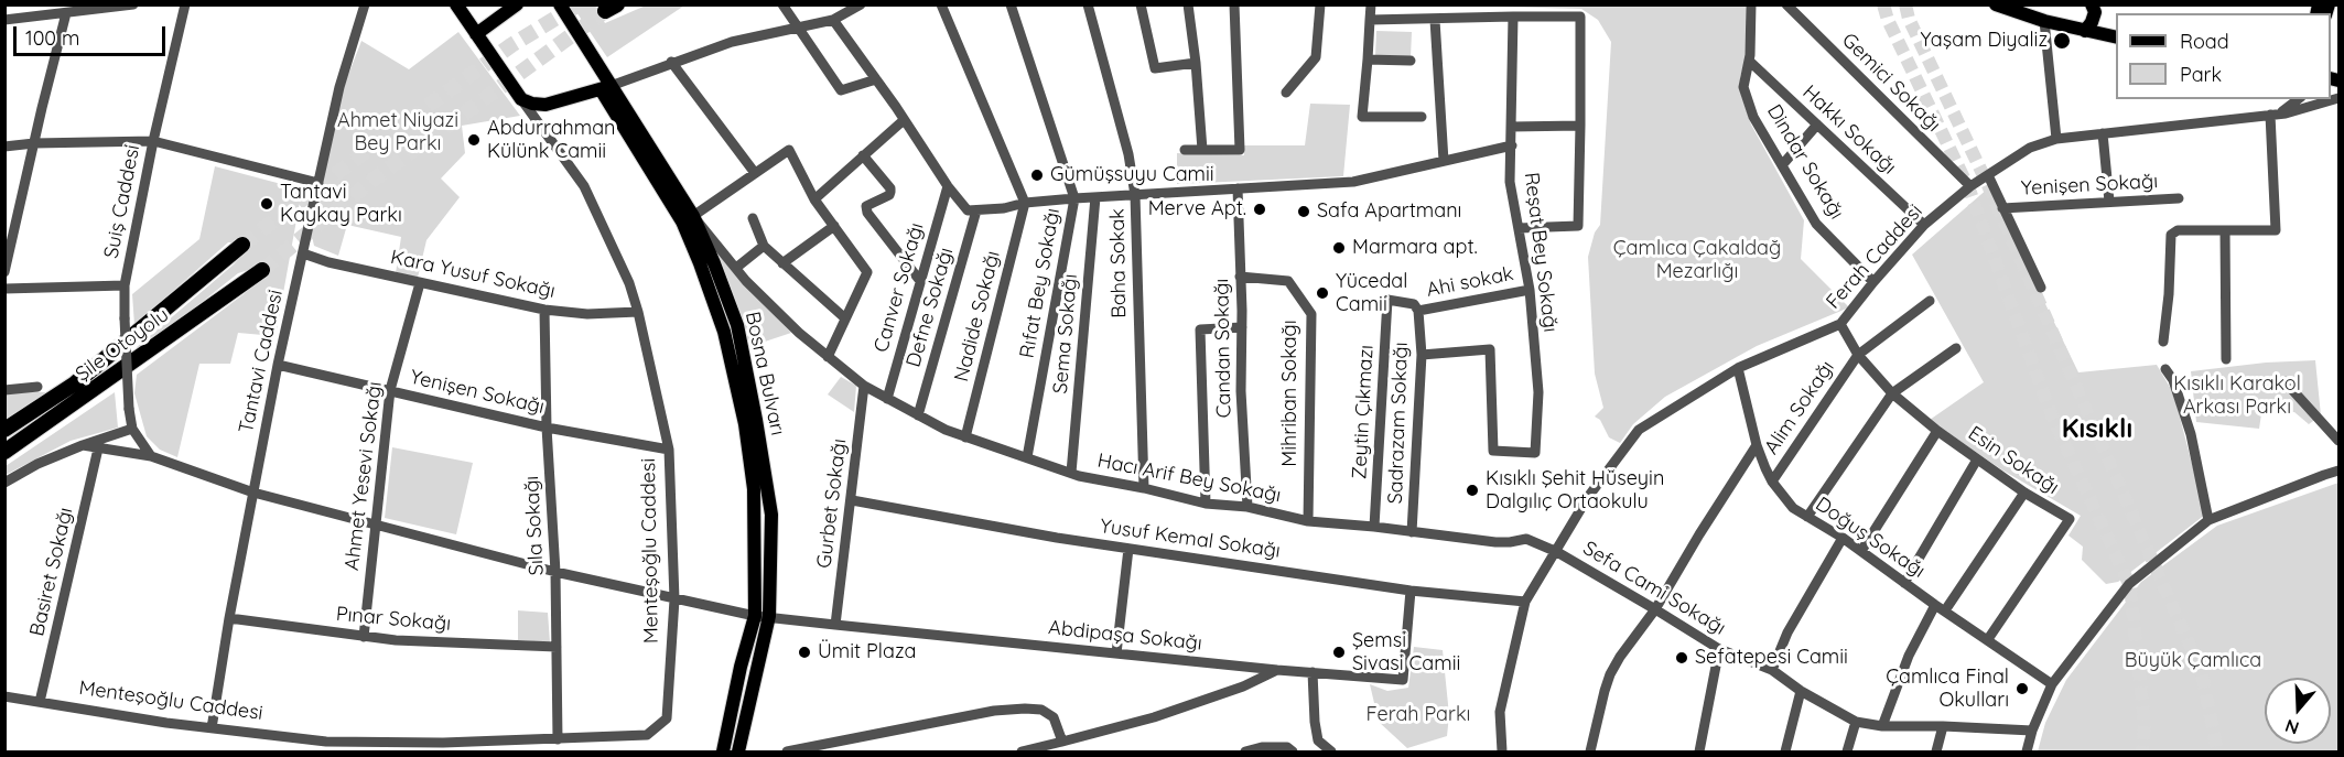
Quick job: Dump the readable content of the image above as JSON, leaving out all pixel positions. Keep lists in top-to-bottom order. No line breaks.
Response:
{"streets":{"highway":["Şile Otoyolu"],"main road":["Bosna Bulvarı","Menteşoğlu Caddesi"],"street":["Gemici Sokağı","Hakkı Sokağı","Dindar Sokağı","Yenişen Sokağı","Suiş Caddesi","Reşat Bey Sokağı","Ferah Caddesi","Baha Sokak","Kara Yusuf Sokağı","Ahi sokak","Rıfat Bey Sokağı","Canver Sokağı","Defne Sokağı","Nadide Sokağı","Sema Sokağı","Candan Sokağı","Tantavi Caddesi","Mihriban Sokağı","Alim Sokağı","Zeytin Çıkmazı","Sadrazam Sokağı","Esin Sokağı","Ahmet Yesevi Sokağı","Hacı Arif Bey Sokağı","Gurbet Sokağı","Sıla Sokağı","Doğuş Sokağı","Yusuf Kemal Sokağı","Basiret Sokağı","Sefa Cami Sokağı","Pınar Sokağı","Abdipaşa Sokağı"]},"crossings":[["Gemici Sokağı","Ferah Caddesi"],["Hakkı Sokağı","Dindar Sokağı"],["Hakkı Sokağı","Ferah Caddesi"],["Dindar Sokağı","Ferah Caddesi"],["Yenişen Sokağı","Tantavi Caddesi"],["Yenişen Sokağı","Ahmet Yesevi Sokağı"],["Yenişen Sokağı","Sıla Sokağı"],["Yenişen Sokağı","Menteşoğlu Caddesi"],["Reşat Bey Sokağı","Ahi sokak"],["Reşat Bey Sokağı","Sadrazam Sokağı"],["Ferah Caddesi","Esin Sokağı"],["Ferah Caddesi","Doğuş Sokağı"],["Ferah Caddesi","Yusuf Kemal Sokağı"],["Ferah Caddesi","Sefa Cami Sokağı"],["Baha Sokak","Hacı Arif Bey Sokağı"],["Kara Yusuf Sokağı","Tantavi Caddesi"],["Kara Yusuf Sokağı","Ahmet Yesevi Sokağı"],["Kara Yusuf Sokağı","Sıla Sokağı"],["Kara Yusuf Sokağı","Menteşoğlu Caddesi"],["Ahi sokak","Zeytin Çıkmazı"],["Ahi sokak","Sadrazam Sokağı"],["Rıfat Bey Sokağı","Hacı Arif Bey Sokağı"],["Canver Sokağı","Hacı Arif Bey Sokağı"],["Defne Sokağı","Hacı Arif Bey Sokağı"],["Nadide Sokağı","Hacı Arif Bey Sokağı"],["Sema Sokağı","Hacı Arif Bey Sokağı"],["Candan Sokağı","Mihriban Sokağı"],["Candan Sokağı","Hacı Arif Bey Sokağı"],["Tantavi Caddesi","Menteşoğlu Caddesi"],["Tantavi Caddesi","Pınar Sokağı"],["Tantavi Caddesi","Abdipaşa Sokağı"],["Bosna Bulvarı","Hacı Arif Bey Sokağı"],["Bosna Bulvarı","Abdipaşa Sokağı"],["Mihriban Sokağı","Hacı Arif Bey Sokağı"],["Alim Sokağı","Esin Sokağı"],["Alim Sokağı","Doğuş Sokağı"],["Zeytin Çıkmazı","Sadrazam Sokağı"],["Zeytin Çıkmazı","Hacı Arif Bey Sokağı"],["Sadrazam Sokağı","Hacı Arif Bey Sokağı"],["Esin Sokağı","Doğuş Sokağı"],["Ahmet Yesevi Sokağı","Pınar Sokağı"],["Ahmet Yesevi Sokağı","Abdipaşa Sokağı"],["Hacı Arif Bey Sokağı","Gurbet Sokağı"],["Hacı Arif Bey Sokağı","Sefa Cami Sokağı"],["Gurbet Sokağı","Yusuf Kemal Sokağı"],["Gurbet Sokağı","Abdipaşa Sokağı"],["Sıla Sokağı","Menteşoğlu Caddesi"],["Sıla Sokağı","Pınar Sokağı"],["Sıla Sokağı","Abdipaşa Sokağı"],["Yusuf Kemal Sokağı","Abdipaşa Sokağı"],["Menteşoğlu Caddesi","Basiret Sokağı"],["Menteşoğlu Caddesi","Abdipaşa Sokağı"],["Basiret Sokağı","Abdipaşa Sokağı"]],"districts":["Kısıklı"],"parks":["Ahmet Niyazi Bey Parkı","Çamlıca Çakaldağ Mezarlığı","Kısıklı Karakol Arkası Parkı","Büyük Çamlıca","Ferah Parkı"],"places":["Yaşam Diyaliz","Abdurrahman Külünk Camii","Gümüşsuyu Camii","Tantavi Kaykay Parkı","Merve Apt.","Safa Apartmanı","Marmara apt.","Yücedal Camii","Kısıklı Şehit Hüseyin Dalgılıç Ortaokulu","Ümit Plaza","Şemsi Sivasi Camii","Sefatepesi Camii","Çamlıca Final Okulları"],"legend":["Road","Park"],"scale_bar":"100 m","north":"bottom"}
